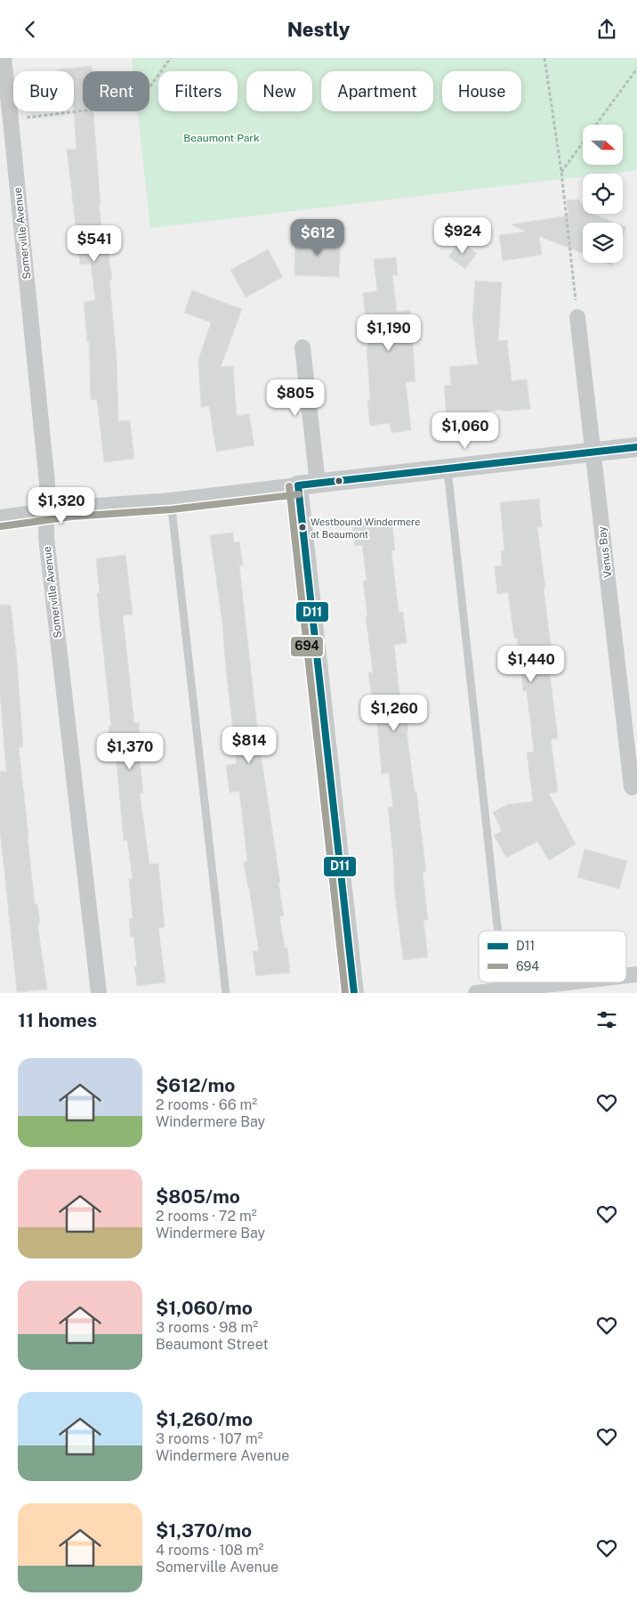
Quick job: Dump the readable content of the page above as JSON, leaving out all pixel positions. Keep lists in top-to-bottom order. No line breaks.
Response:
{"streets":{"street":["Somerville Avenue","Venus Bay"]},"parks":["Beaumont Park"],"places":["Westbound Windermere at Beaumont"],"lines":["transit line D11","transit line 694"],"legend":["D11","694"],"north":"right","page":{"header":"Nestly","chip":["Buy","Rent","Filters","New","Apartment","House"],"price":["$924","$612","$541","$1,190","$805","$1,060","$1,320","$1,440","$1,260","$814","$1,370"],"heading":"11 homes","list":[{"name":"$612/mo","note":"2 rooms · 66 m² · Windermere Bay"},{"name":"$805/mo","note":"2 rooms · 72 m² · Windermere Bay"},{"name":"$1,060/mo","note":"3 rooms · 98 m² · Beaumont Street"},{"name":"$1,260/mo","note":"3 rooms · 107 m² · Windermere Avenue"},{"name":"$1,370/mo","note":"4 rooms · 108 m² · Somerville Avenue"}]}}
